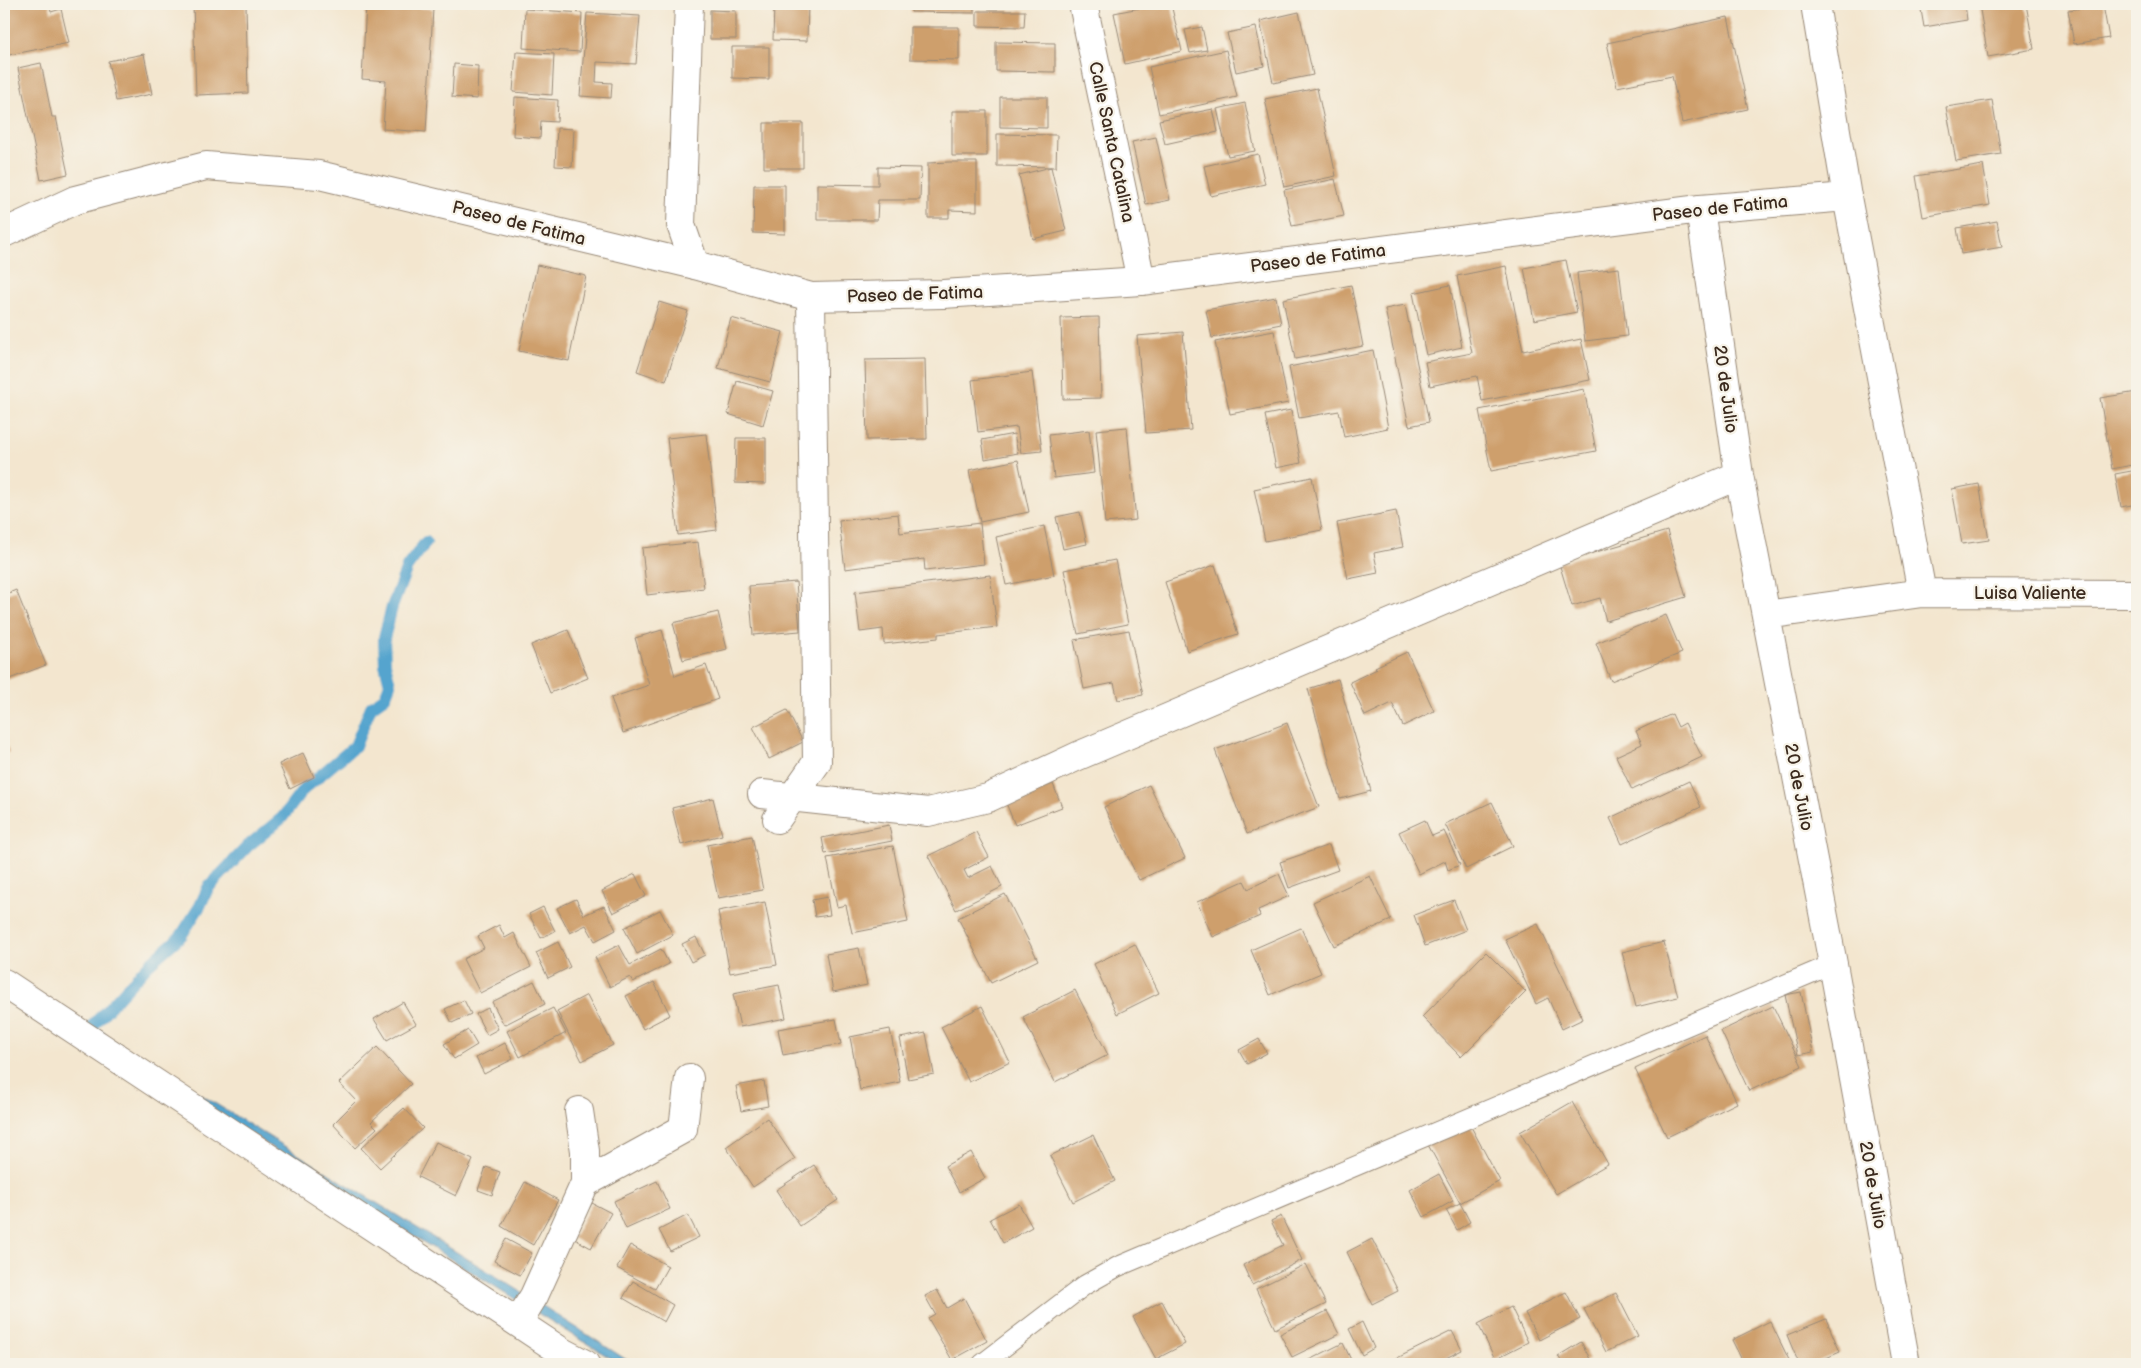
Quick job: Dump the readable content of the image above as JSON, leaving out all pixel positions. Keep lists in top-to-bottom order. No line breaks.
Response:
{"streets":{"street":["Calle Santa Catalina","Paseo de Fatima","20 de Julio","Luisa Valiente"]},"crossings":[["Calle Santa Catalina","Paseo de Fatima"],["Paseo de Fatima","20 de Julio"],["20 de Julio","Luisa Valiente"]]}
